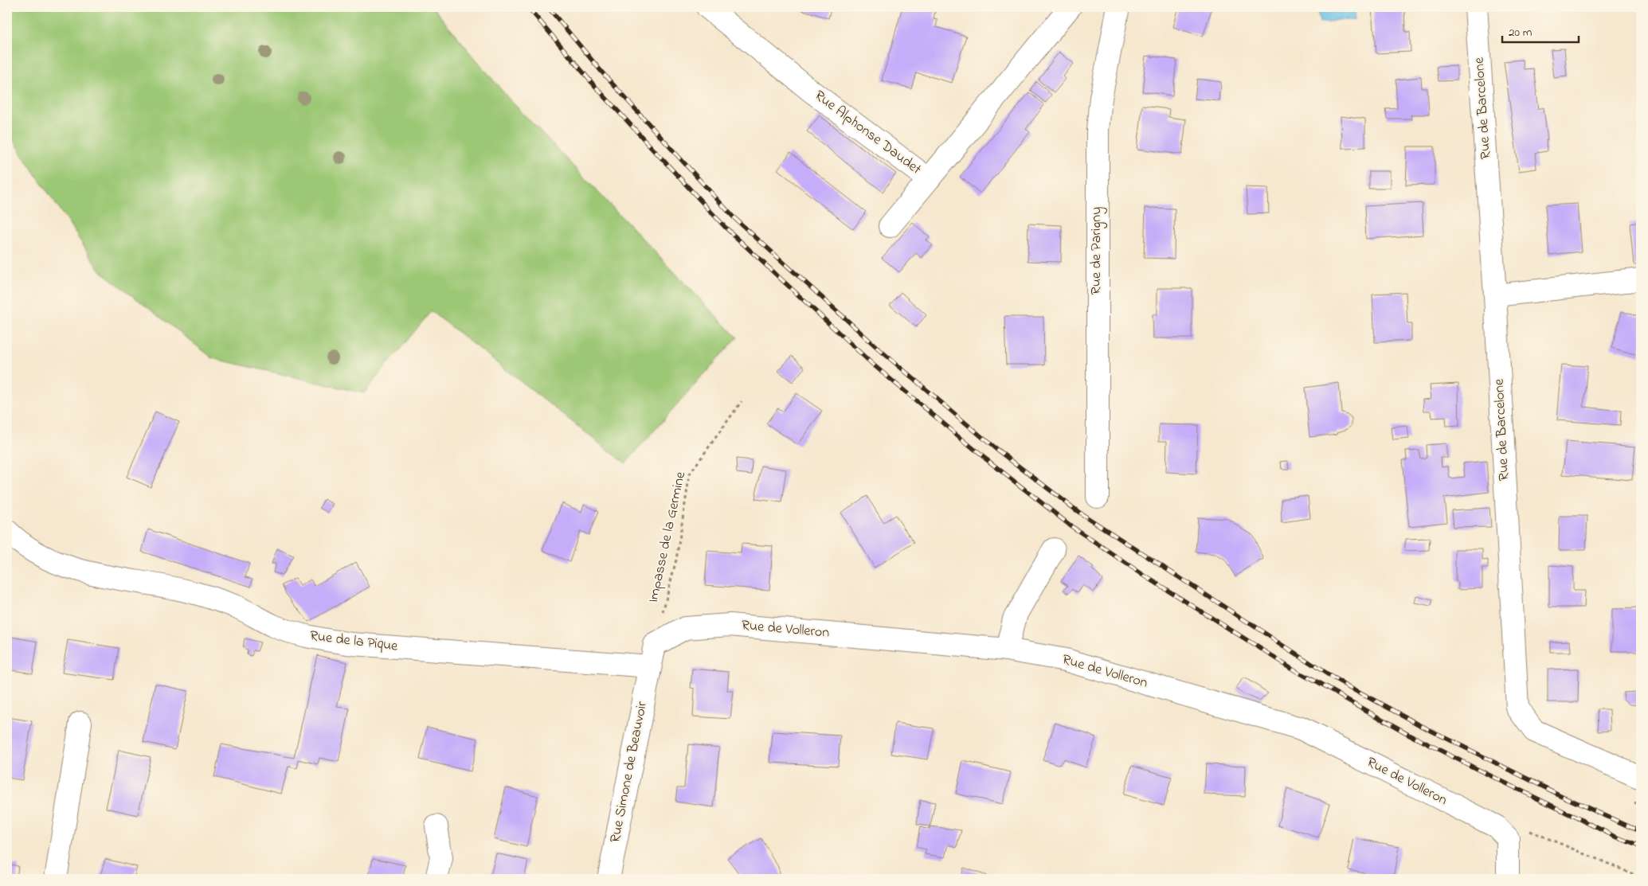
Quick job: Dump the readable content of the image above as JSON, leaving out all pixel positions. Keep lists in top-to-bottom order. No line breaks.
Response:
{"streets":{"street":["Rue de Barcelone","Rue Alphonse Daudet","Rue de Parigny","Rue de Volleron","Rue de la Pique","Rue Simone de Beauvoir"],"path":["Impasse de la Germine"]},"crossings":[["Impasse de la Germine","Rue de Volleron"],["Rue de la Pique","Rue Simone de Beauvoir"]],"scale_bar":"20 m"}
